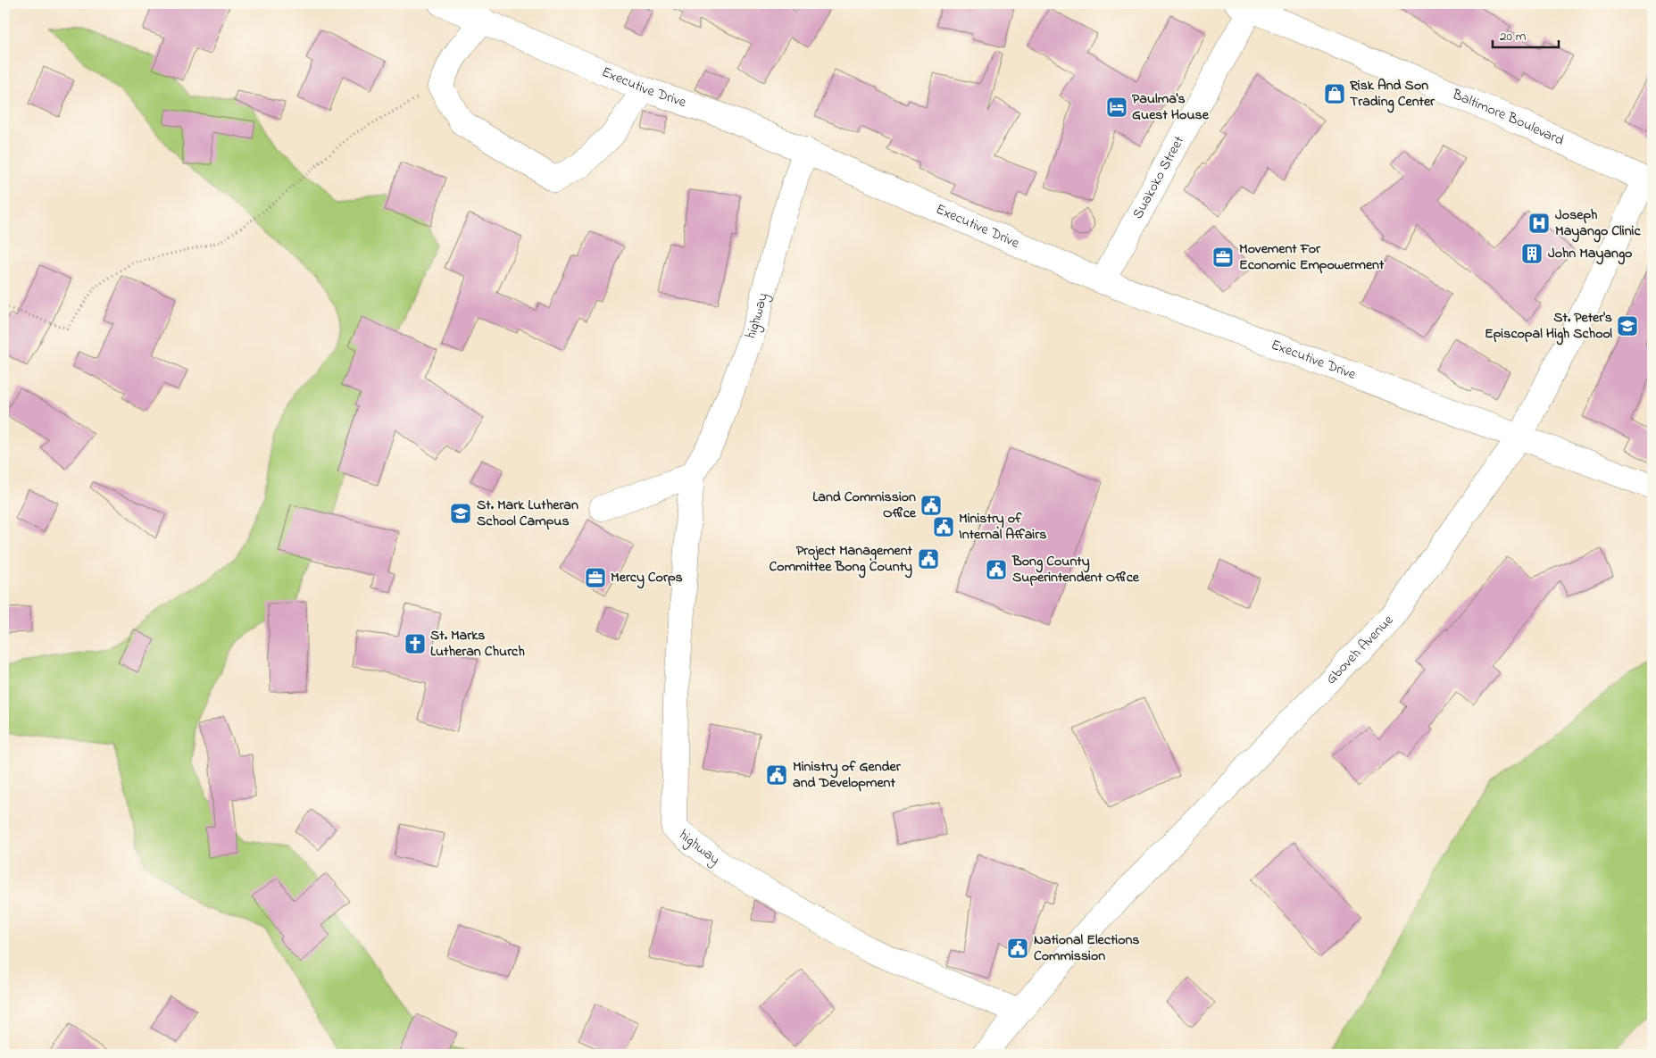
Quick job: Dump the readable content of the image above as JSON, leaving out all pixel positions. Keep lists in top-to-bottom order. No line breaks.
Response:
{"streets":{"main road":["Executive Drive","Baltimore Boulevard","Suakoko Street","highway","Gboveh Avenue"]},"crossings":[["Executive Drive","Suakoko Street"],["Executive Drive","highway"],["Executive Drive","Gboveh Avenue"],["Baltimore Boulevard","Suakoko Street"],["Baltimore Boulevard","Gboveh Avenue"],["highway","Gboveh Avenue"]],"places":{"shop":["Risk And Son Trading Center"],"hotel":["Paulma's Guest House"],"hospital":["Joseph Mayango Clinic"],"building":["John Mayango"],"office":["Movement For Economic Empowerment","Mercy Corps"],"school or university":["St. Peter's Episcopal High School","St. Mark Lutheran School Campus"],"public building":["Land Commission Office","Ministry of Internal Affairs","Project Management Committee Bong County","Bong County Superintendent Office","Ministry of Gender and Development","National Elections Commission"],"church":["St. Marks Lutheran Church"]},"scale_bar":"20 m"}
